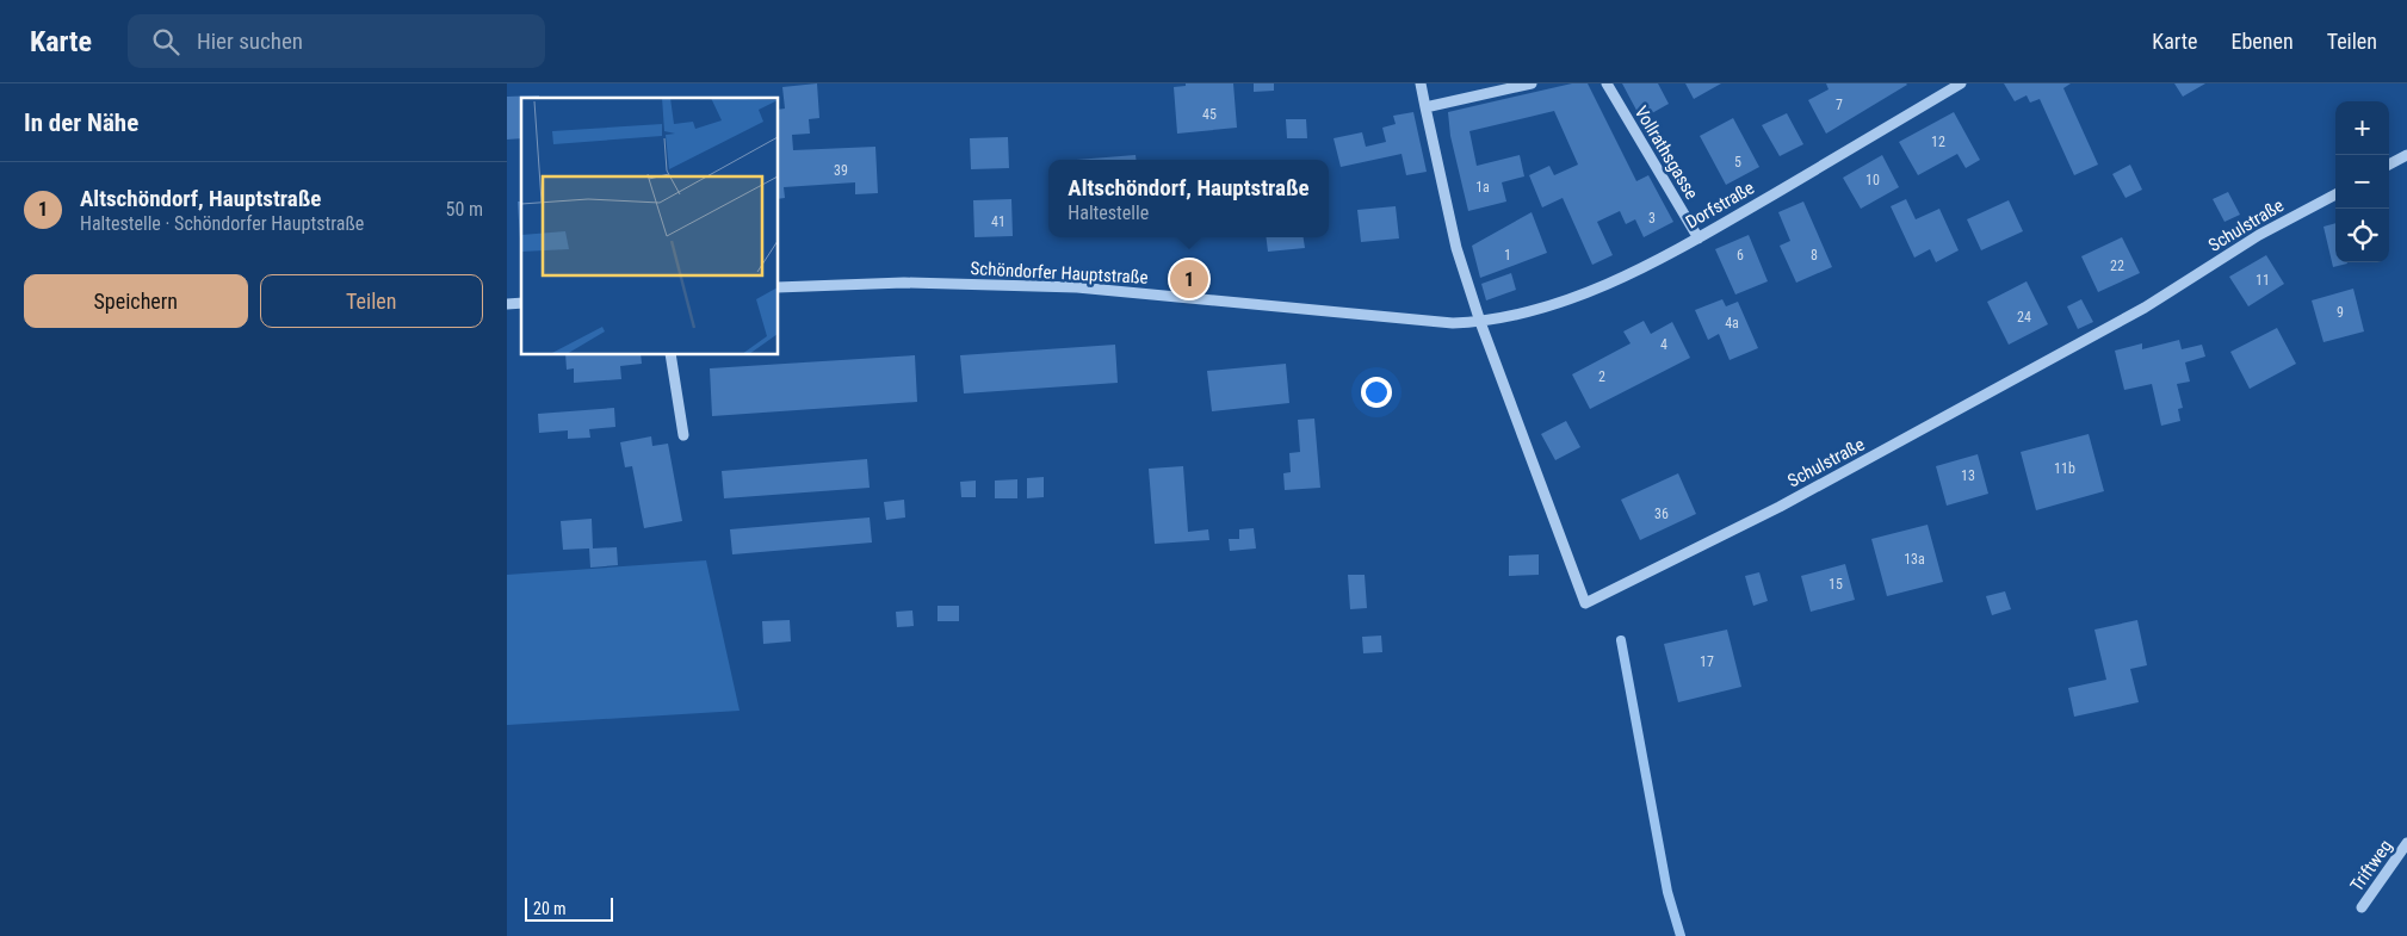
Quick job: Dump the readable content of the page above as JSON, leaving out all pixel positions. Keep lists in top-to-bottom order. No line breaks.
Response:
{"streets":{"street":["Vollrathsgasse","Dorfstraße","Schulstraße","Schöndorfer Hauptstraße","Triftweg"]},"crossings":[["Vollrathsgasse","Dorfstraße"],["Dorfstraße","Schulstraße"],["Dorfstraße","Schöndorfer Hauptstraße"],["Schulstraße","Schöndorfer Hauptstraße"]],"house_numbers":["7","45","12","5","39","10","1a","3","41","1","6","8","22","11","9","24","4a","4","2","11b","13","36","13a","15","17"],"scale_bar":"20 m","page":{"header":"Karte","search":"Hier suchen","nav":["Karte","Ebenen","Teilen"],"heading":"In der Nähe","map_buttons":["+","−"],"popup":["Altschöndorf, Hauptstraße","Haltestelle"],"list":[{"mark":"1","name":"Altschöndorf, Hauptstraße","note":"Haltestelle · Schöndorfer Hauptstraße","value":"50 m"}],"buttons":["Speichern","Teilen"],"pins":"1","scale":"20 m"}}
